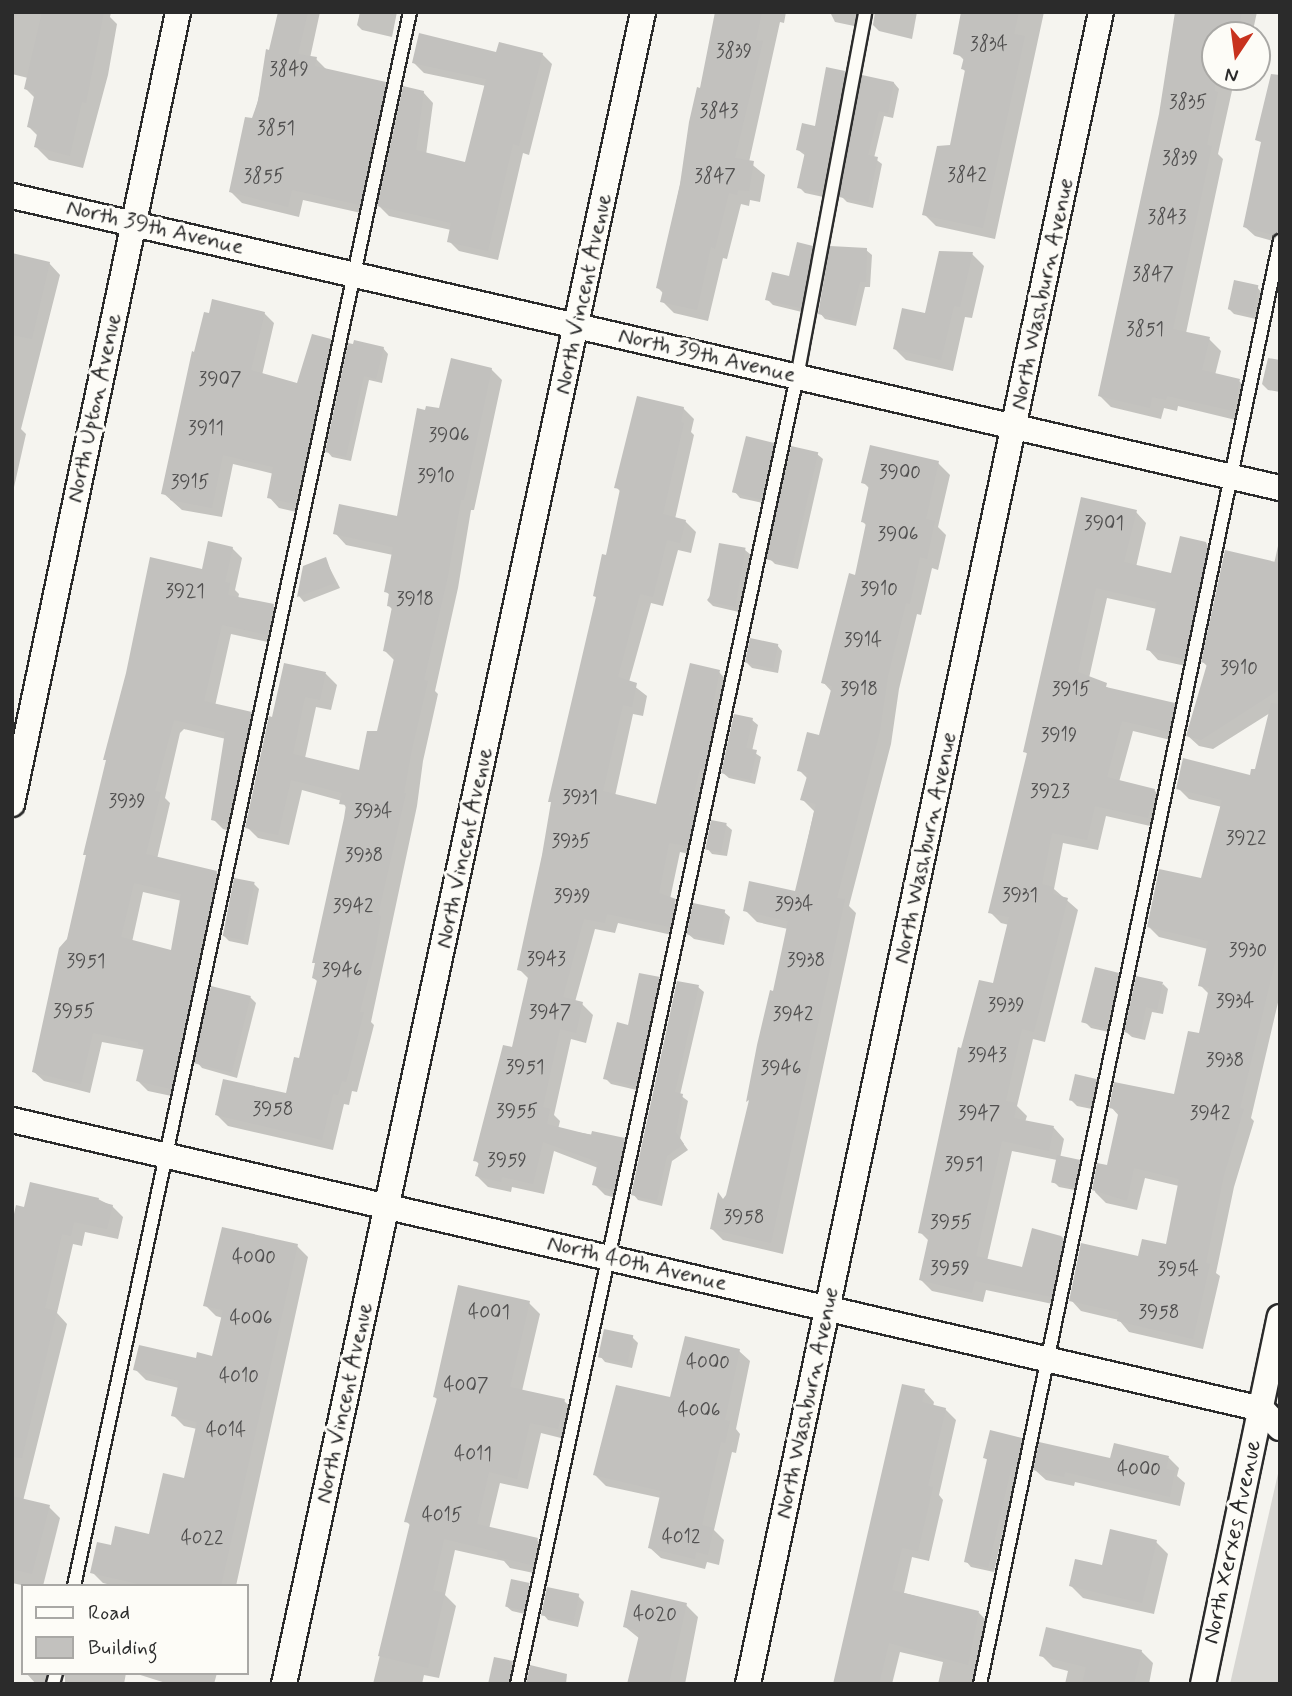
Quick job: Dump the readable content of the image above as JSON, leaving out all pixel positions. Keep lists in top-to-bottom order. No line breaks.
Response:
{"streets":{"street":["North 39th Avenue","North Vincent Avenue","North Washburn Avenue","North Upton Avenue","North 40th Avenue","North Xerxes Avenue"]},"crossings":[["North 39th Avenue","North Vincent Avenue"],["North 39th Avenue","North Washburn Avenue"],["North 39th Avenue","North Upton Avenue"],["North Vincent Avenue","North 40th Avenue"],["North Washburn Avenue","North 40th Avenue"],["North 40th Avenue","North Xerxes Avenue"]],"house_numbers":["3834","3839","3849","3835","3843","3851","3839","3842","3855","3847","3843","3847","3851","3907","3911","3906","3900","3910","3915","3901","3906","3910","3921","3918","3914","3910","3918","3915","3919","3923","3931","3939","3934","3922","3935","3938","3931","3939","3934","3942","3930","3943","3938","3951","3946","3934","3939","3955","3947","3942","3943","3938","3951","3946","3958","3955","3947","3942","3959","3951","3958","3955","4000","3959","3954","4001","3958","4006","4000","4010","4007","4006","4014","4011","4000","4015","4012","4022","4020"],"legend":["Road","Building"],"north":"bottom"}
